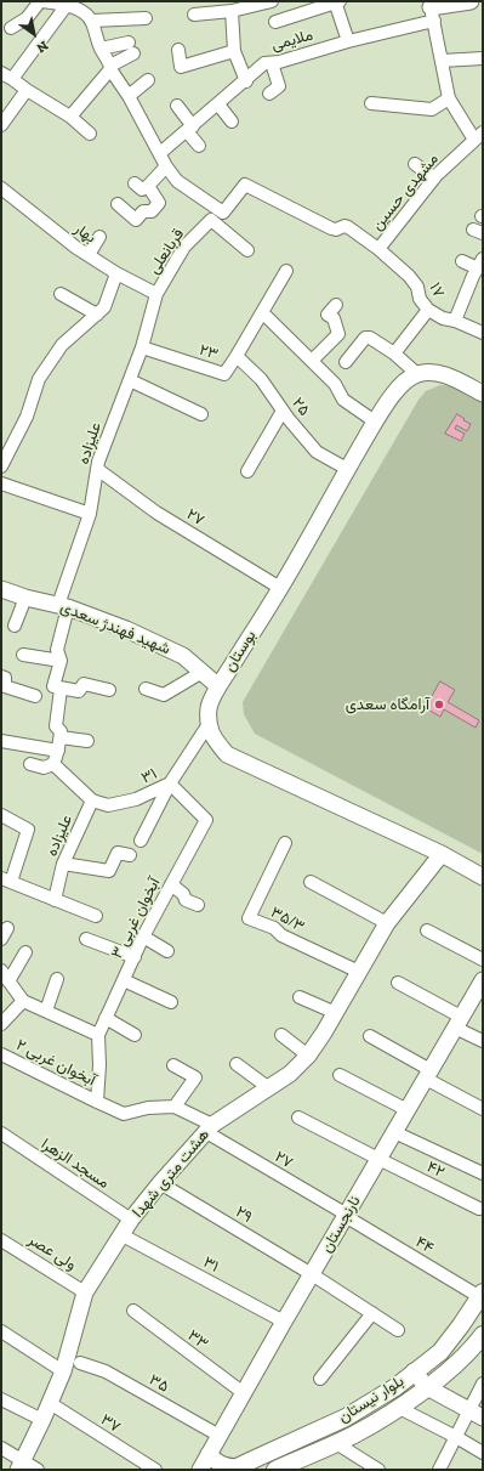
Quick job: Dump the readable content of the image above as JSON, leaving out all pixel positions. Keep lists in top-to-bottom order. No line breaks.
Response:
{"streets":{"main road":["بلوار نیستان"],"street":["ملایمی","مشهدی حسین","بهار","قربانعلی","۱۷","۲۳","۲۵","علیزاده","۲۷","شهید فهندژ سعدی","بوستان","۳۱","آبخوان غربی ۳","۳۵/۳","آبخوان غربی ۲","مسجد الزهرا","۴۲","هشت متری شهدا","۲۹","نارنجستان","۴۴","ولی عصر","۳۳","۳۵","۳۷"]},"crossings":[["مشهدی حسین","۱۷"],["بهار","قربانعلی"],["بهار","علیزاده"],["قربانعلی","علیزاده"],["۲۳","۲۵"],["۲۳","علیزاده"],["۲۵","بوستان"],["علیزاده","۲۷"],["علیزاده","شهید فهندژ سعدی"],["علیزاده","۳۱"],["۲۷","بوستان"],["۲۷","آبخوان غربی ۲"],["۲۷","هشت متری شهدا"],["۲۷","نارنجستان"],["۲۷","۴۴"],["شهید فهندژ سعدی","بوستان"],["۳۱","آبخوان غربی ۳"],["۳۱","هشت متری شهدا"],["۳۱","نارنجستان"],["۳۵/۳","هشت متری شهدا"],["مسجد الزهرا","هشت متری شهدا"],["۴۲","نارنجستان"],["هشت متری شهدا","۲۹"],["هشت متری شهدا","ولی عصر"],["هشت متری شهدا","۳۷"],["۲۹","نارنجستان"],["نارنجستان","۴۴"],["نارنجستان","۳۳"],["نارنجستان","۳۵"],["۴۴","بلوار نیستان"]],"places":["آرامگاه سعدی"],"north":"bottom right"}
